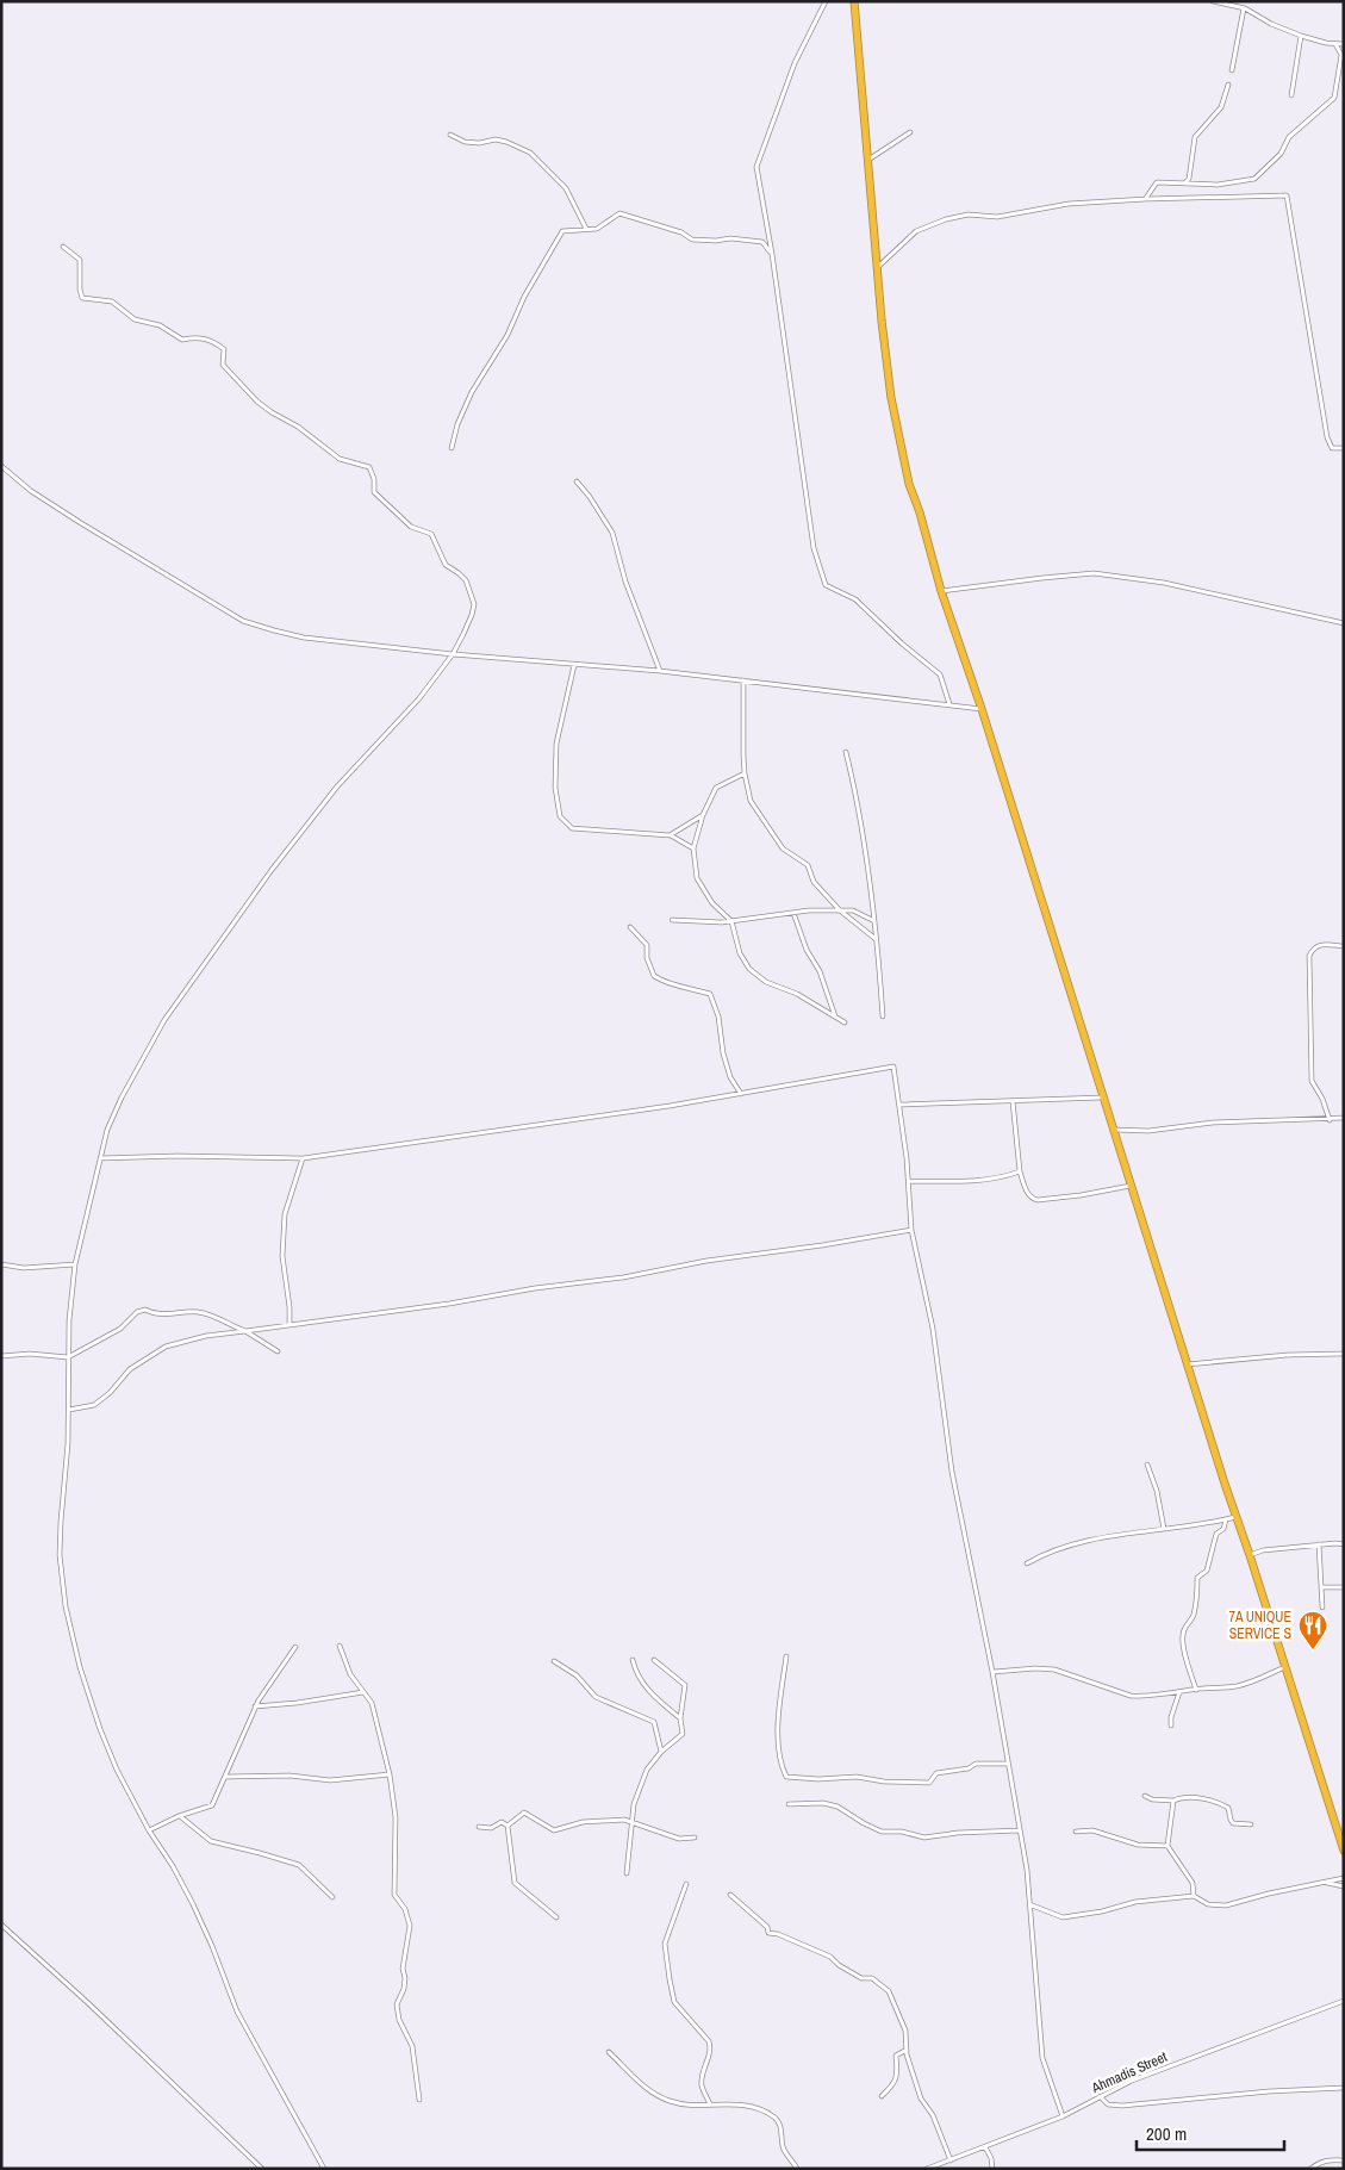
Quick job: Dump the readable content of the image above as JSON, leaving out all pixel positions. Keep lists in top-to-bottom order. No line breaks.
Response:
{"streets":{"street":["Ahmadis Street"]},"places":{"restaurant":["7A UNIQUE SERVICE S"]},"scale_bar":"200 m"}
